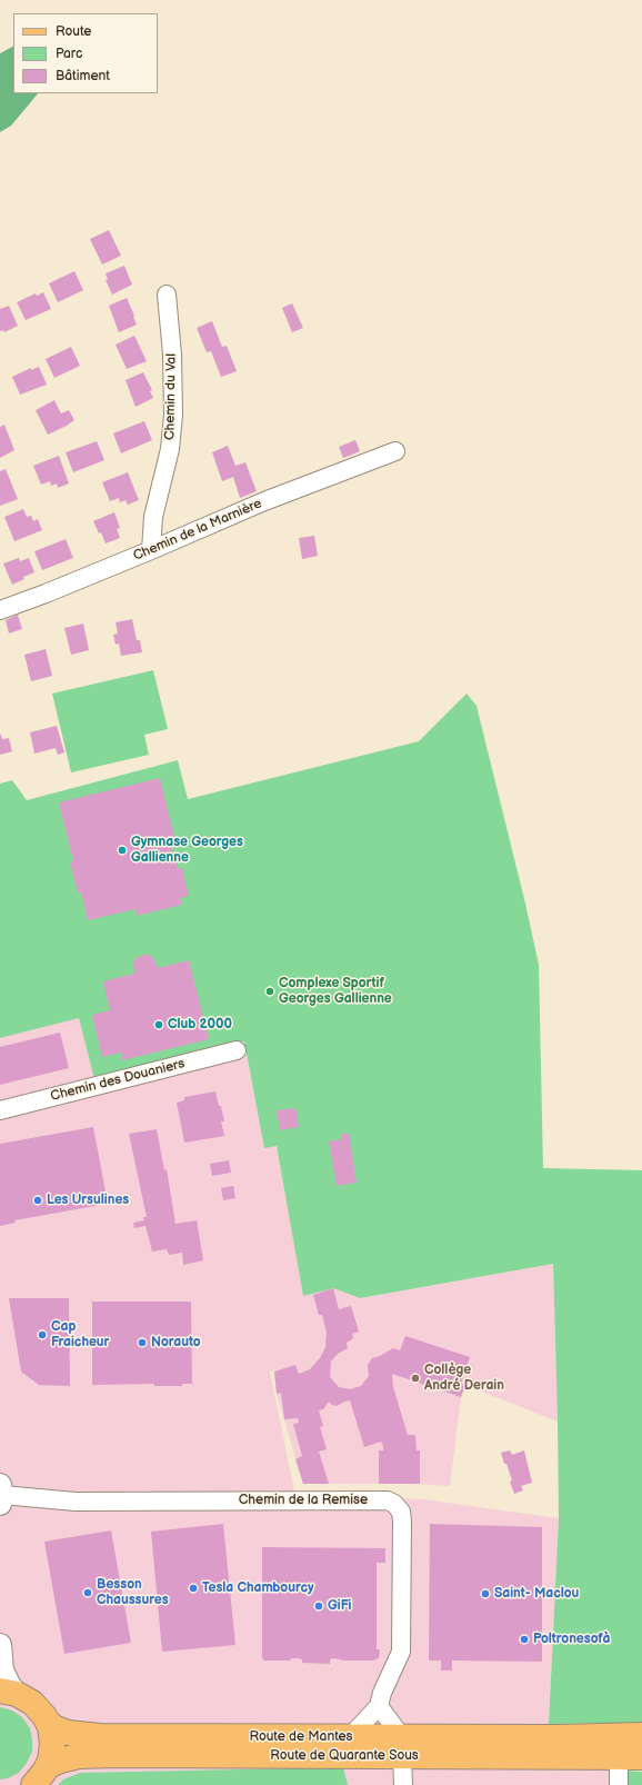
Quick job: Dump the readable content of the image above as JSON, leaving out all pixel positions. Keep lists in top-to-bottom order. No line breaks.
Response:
{"streets":{"main road":["Route de Mantes","Route de Quarante Sous"],"street":["Chemin du Val","Chemin de la Marnière","Chemin des Douaniers","Chemin de la Remise"]},"crossings":[["Chemin du Val","Chemin de la Marnière"],["Chemin de la Remise","Route de Mantes"],["Route de Mantes","Route de Quarante Sous"]],"places":["Gymnase Georges Gallienne","Complexe Sportif Georges Gallienne","Club 2000","Les Ursulines","Cap Fraicheur","Norauto","Collège André Derain","Tesla Chambourcy","Besson Chaussures","Saint- Maclou","GiFi","Poltronesofà"],"legend":["Route","Parc","Bâtiment"]}
